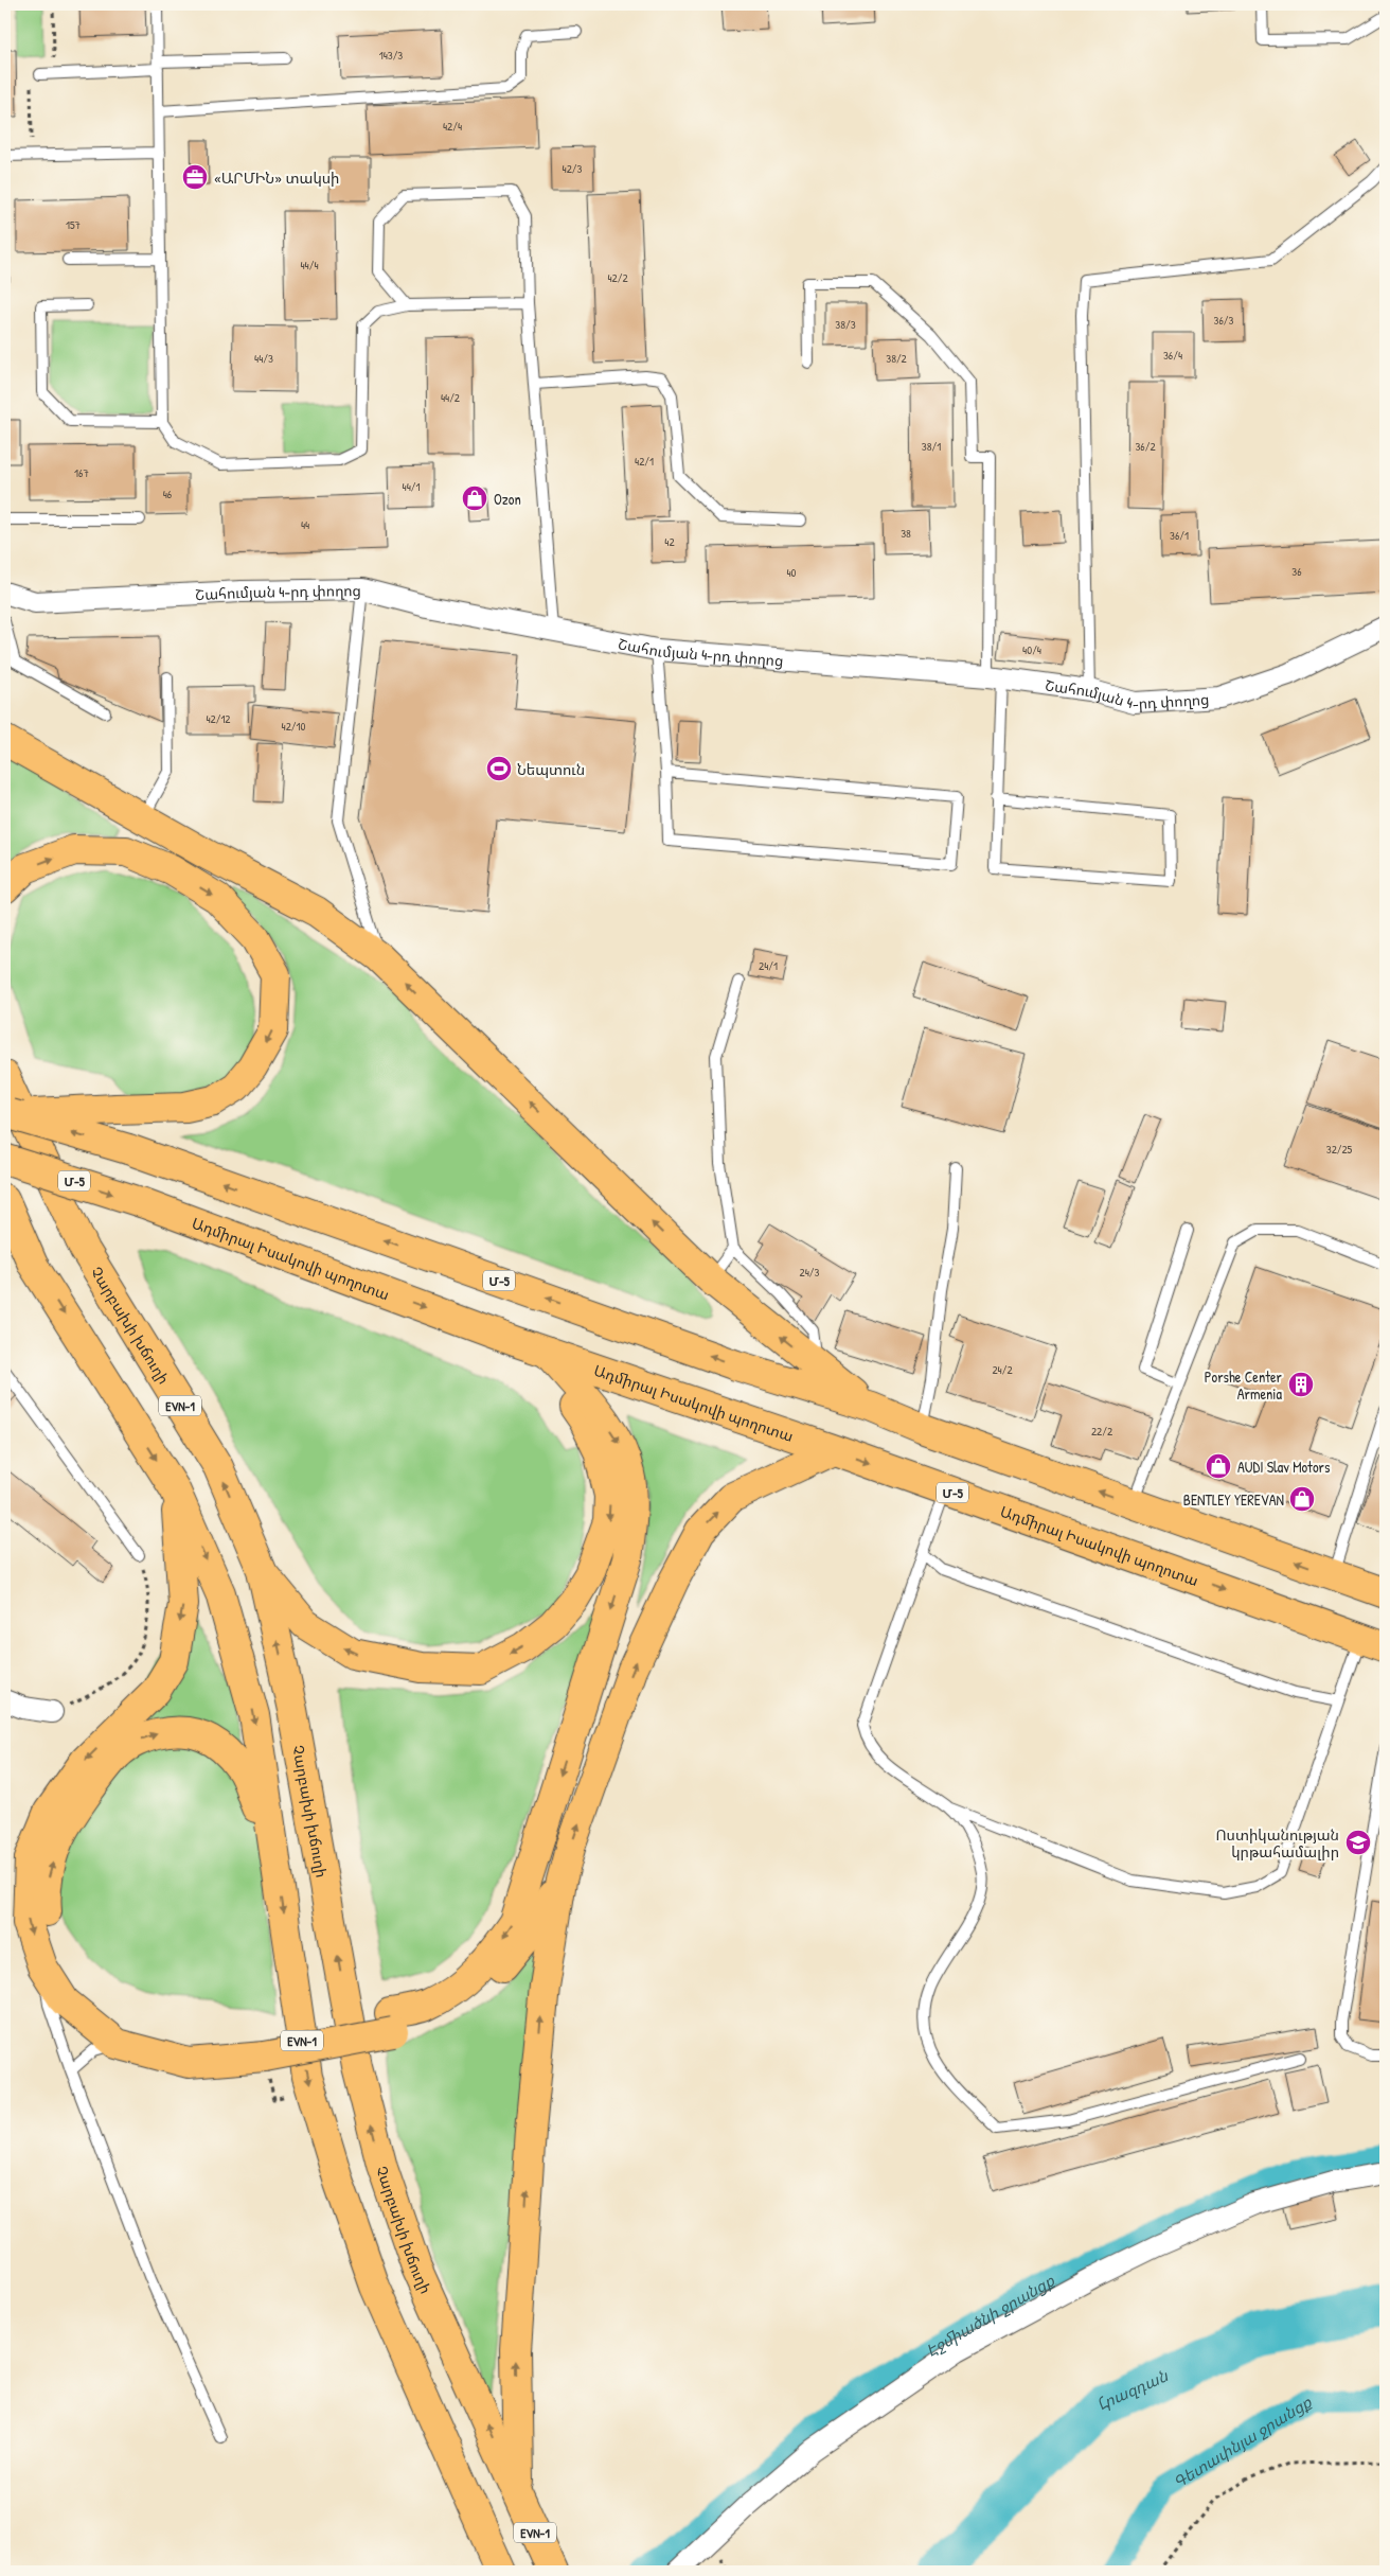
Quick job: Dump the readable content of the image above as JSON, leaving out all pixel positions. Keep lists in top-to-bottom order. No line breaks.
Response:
{"streets":{"highway":["Մ-5","Ադմիրալ Իսակովի պողոտա","Չարբախի խճուղի","EVN-1"],"street":["Շահումյան 4-րդ փողոց"]},"water":["Էջմիածնի ջրանցք","Հրազդան","Գետափնյա ջրանցք"],"places":{"office":["«ԱՐՄԻՆ» տակսի"],"shop":["Ozon","AUDI Slav Motors","BENTLEY YEREVAN"],"sports":["Նեպտուն"],"building":["Porshe Center Armenia"],"school or university":["Ոստիկանության կրթահամալիր"]},"house_numbers":["143/3","42/4","42/3","157","44/4","42/2","36/3","38/3","36/4","44/3","38/2","44/2","38/1","36/2","42/1","167","44/1","46","44","38","36/1","42","36","40","40/4","42/12","42/10","24/1","32/25","24/3","24/2","22/2"]}
